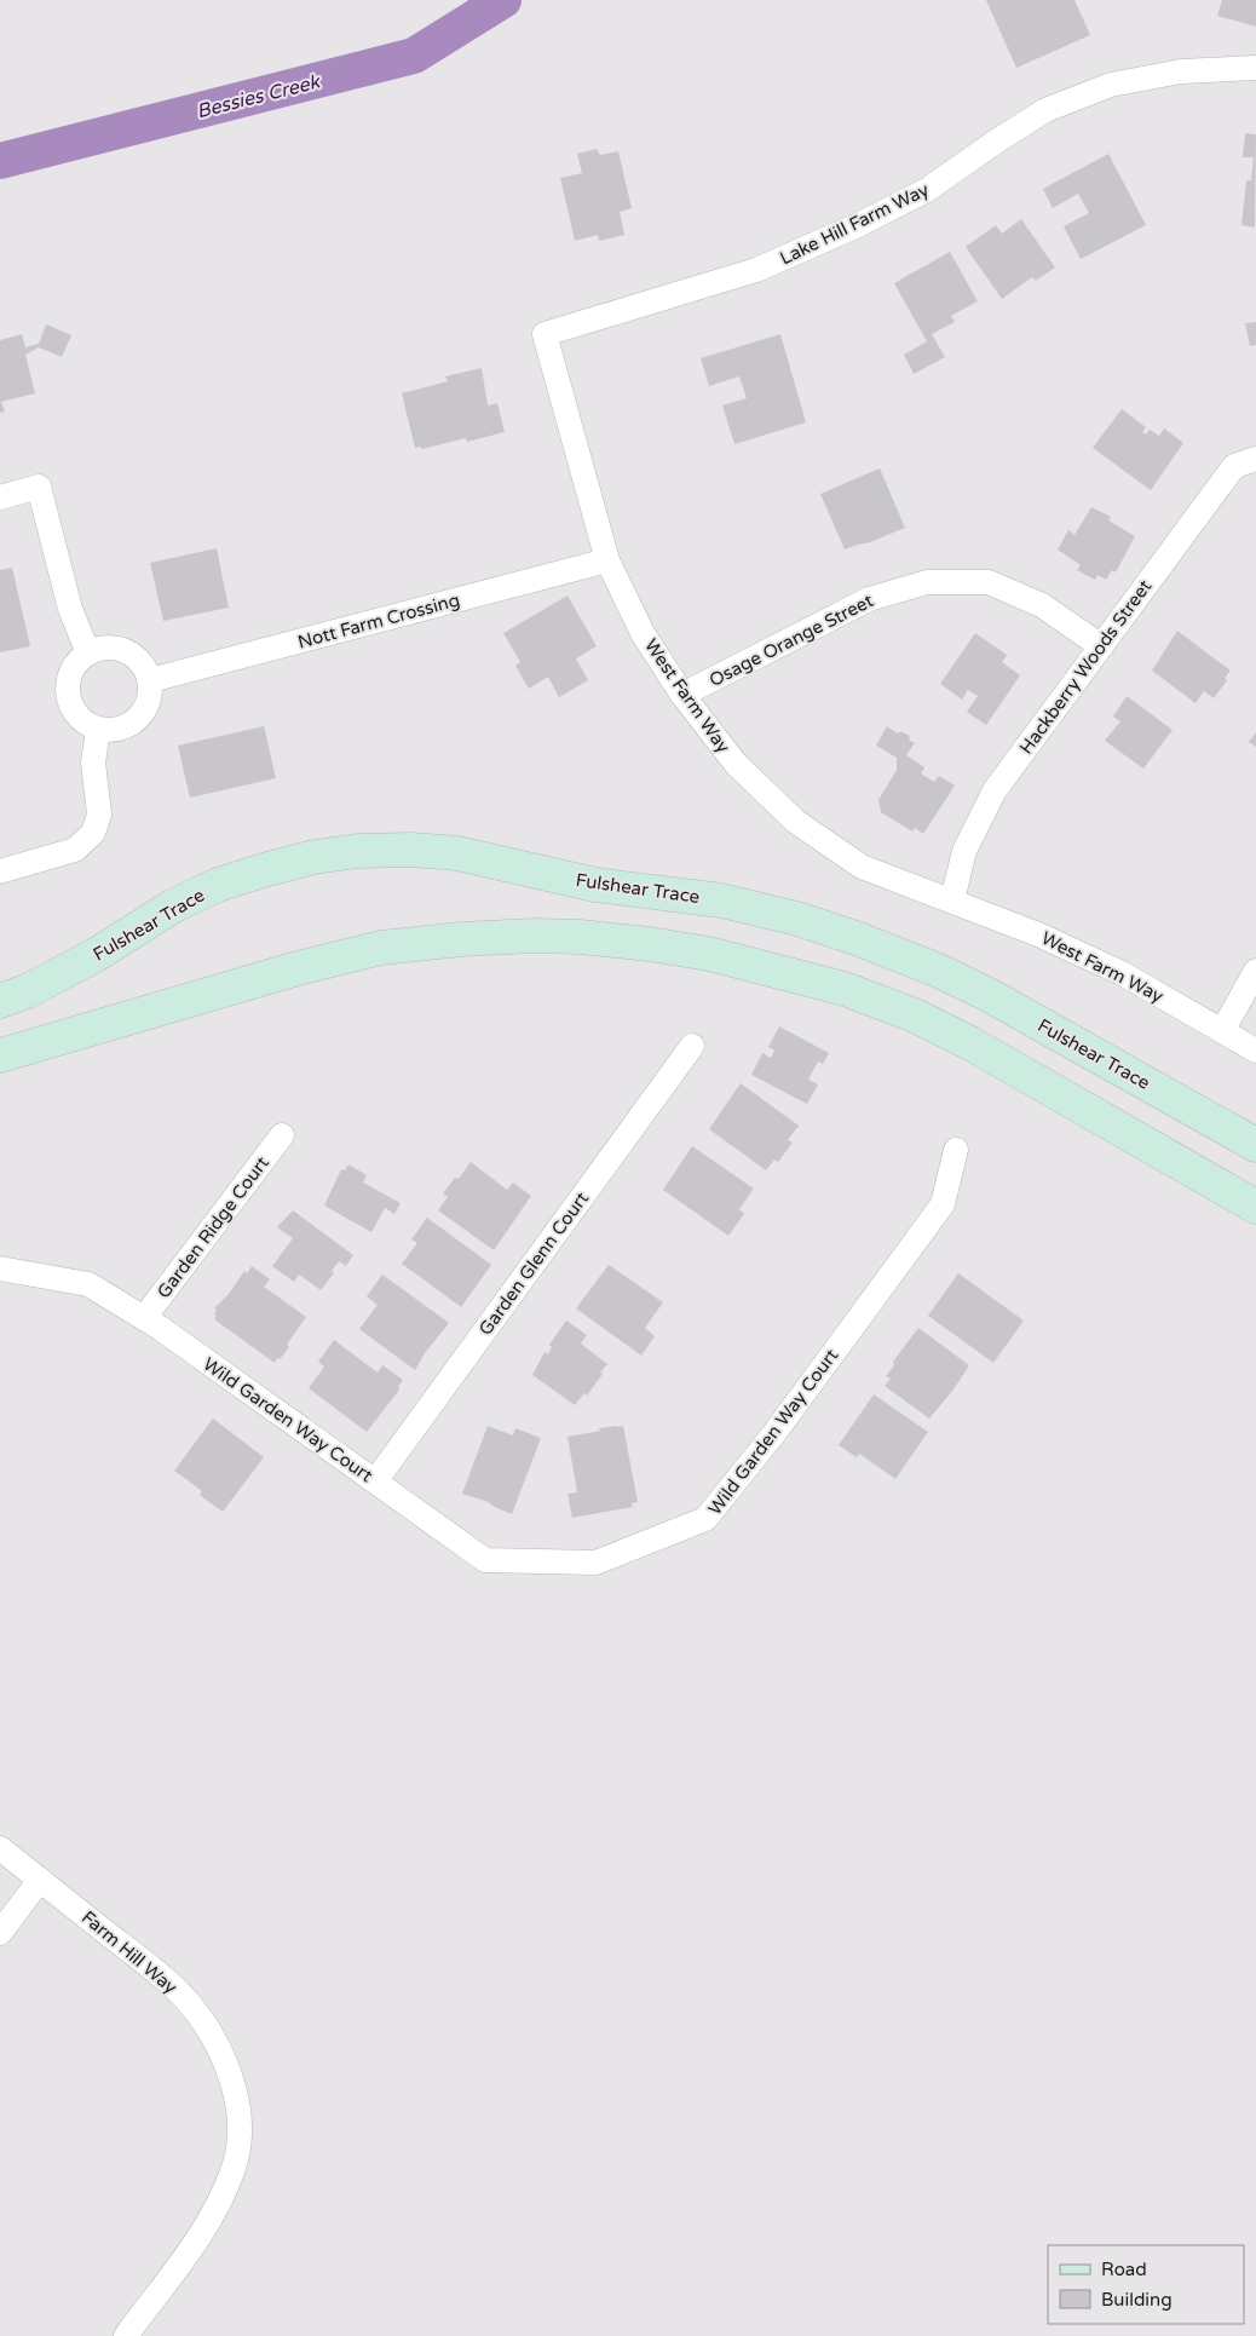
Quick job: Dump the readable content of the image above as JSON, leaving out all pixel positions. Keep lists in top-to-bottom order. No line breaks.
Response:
{"streets":{"street":["Lake Hill Farm Way","Nott Farm Crossing","Osage Orange Street","Hackberry Woods Street","West Farm Way","Fulshear Trace","Garden Ridge Court","Garden Glenn Court","Wild Garden Way Court","Farm Hill Way"]},"crossings":[["Lake Hill Farm Way","West Farm Way"],["Nott Farm Crossing","West Farm Way"],["Osage Orange Street","Hackberry Woods Street"],["Osage Orange Street","West Farm Way"],["Hackberry Woods Street","West Farm Way"],["Garden Ridge Court","Wild Garden Way Court"],["Garden Glenn Court","Wild Garden Way Court"]],"water":["Bessies Creek"],"legend":["Road","Building"]}
